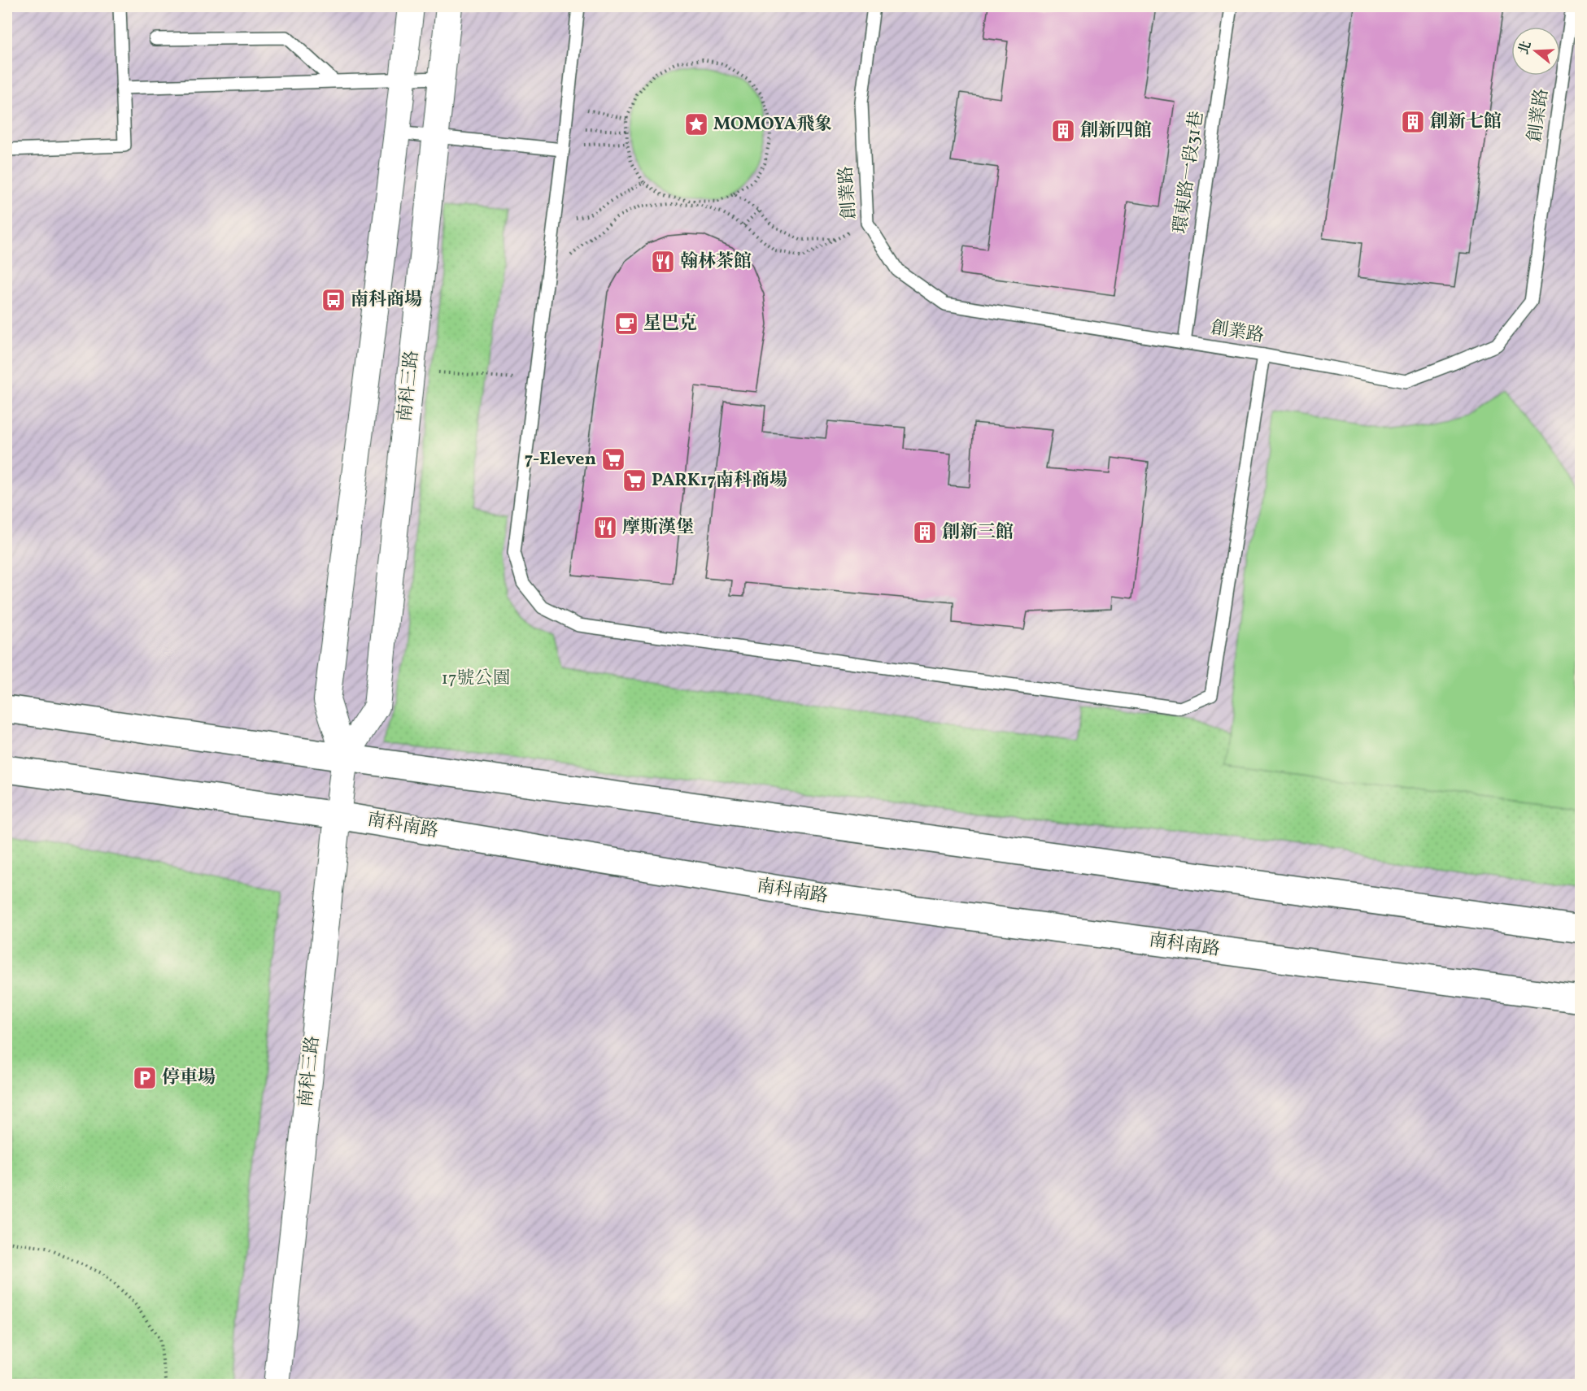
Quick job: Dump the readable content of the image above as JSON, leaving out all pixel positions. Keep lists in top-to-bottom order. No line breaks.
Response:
{"streets":{"street":["南科三路","南科南路"],"lane":["創業路","環東路一段31巷"]},"crossings":[["創業路","環東路一段31巷"],["南科三路","南科南路"]],"parks":["17號公園"],"places":{"building":["創新七館","創新四館","創新三館"],"place":["MOMOYA飛象"],"restaurant":["翰林茶館","摩斯漢堡"],"bus stop":["南科商場"],"cafe":["星巴克"],"supermarket":["7-Eleven","PARK17南科商場"],"parking":["停車場"]},"north":"left"}
